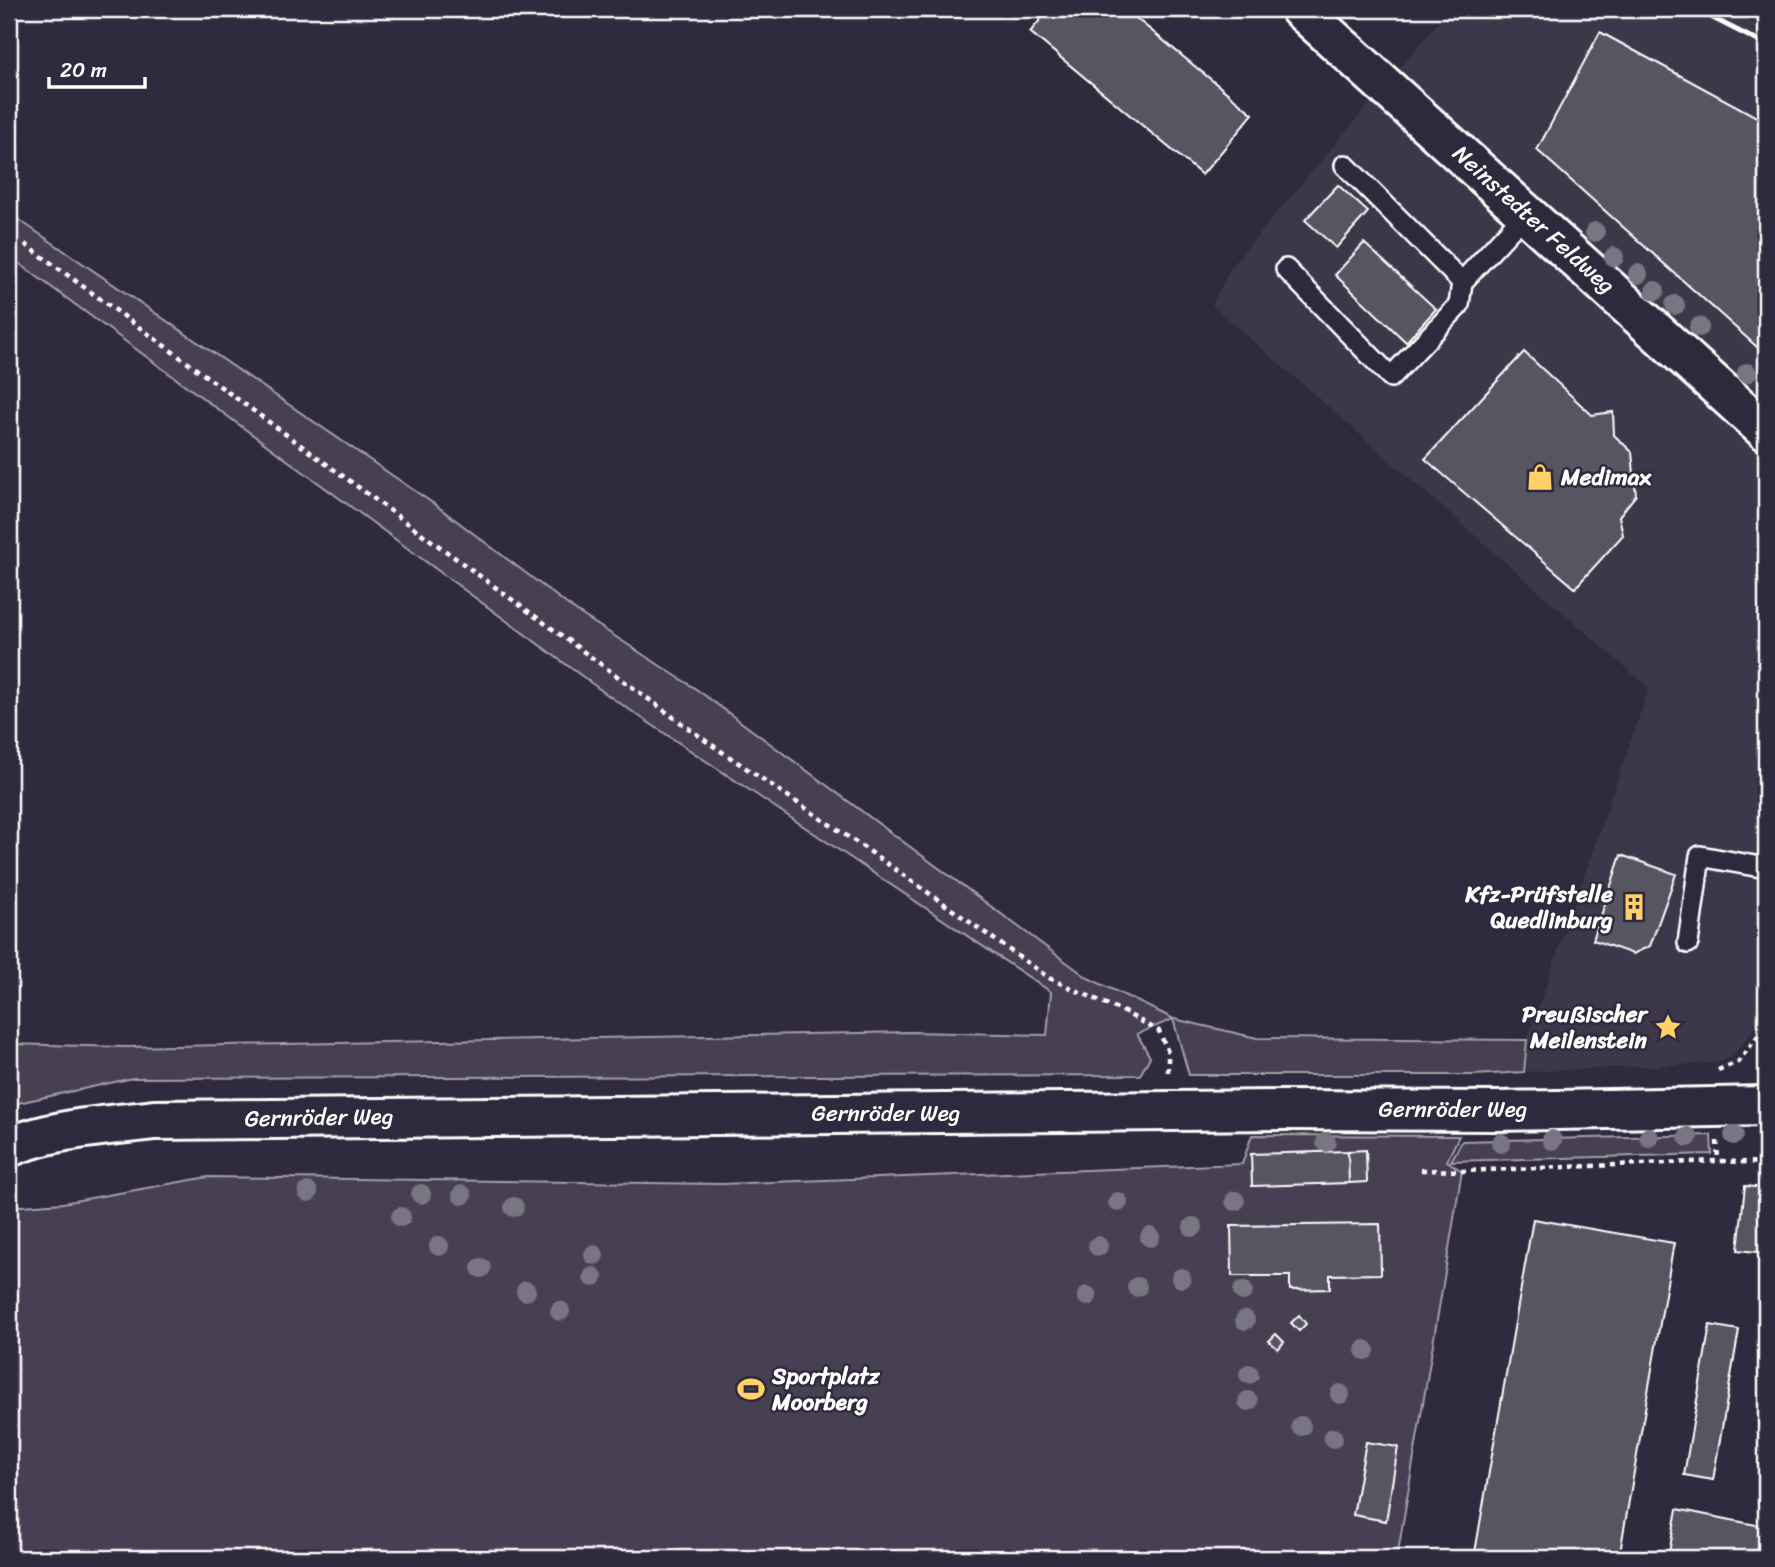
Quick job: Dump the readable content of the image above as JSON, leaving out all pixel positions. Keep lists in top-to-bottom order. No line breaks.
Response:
{"streets":{"main road":["Neinstedter Feldweg","Gernröder Weg"]},"places":{"shop":["Medimax"],"building":["Kfz-Prüfstelle Quedlinburg"],"place":["Preußischer Meilenstein"],"sports":["Sportplatz Moorberg"]},"scale_bar":"20 m"}
